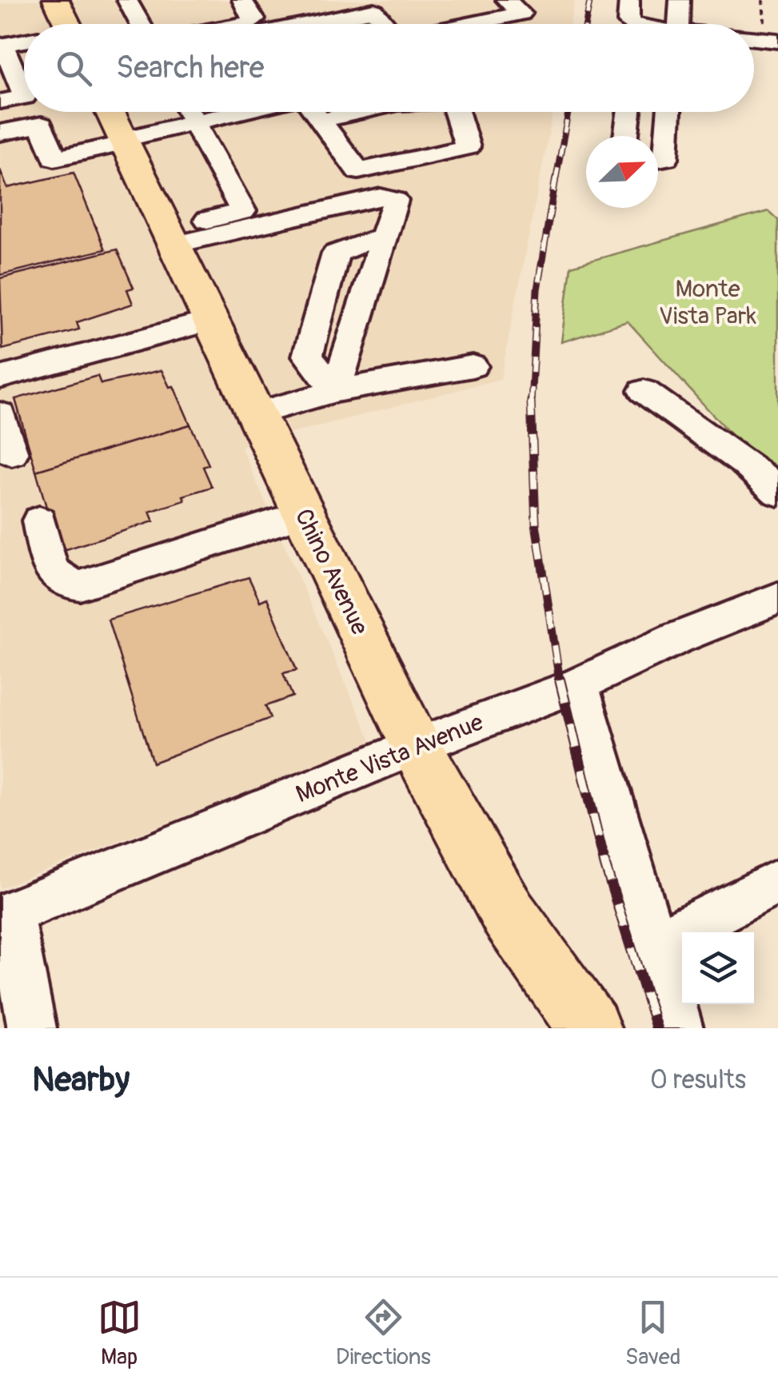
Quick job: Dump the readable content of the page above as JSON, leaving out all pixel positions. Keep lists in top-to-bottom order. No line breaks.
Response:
{"streets":{"main road":["Chino Avenue"],"street":["Monte Vista Avenue"]},"crossings":[["Chino Avenue","Monte Vista Avenue"]],"parks":["Monte Vista Park"],"north":"top right","page":{"search":"Search here","heading":["Nearby","0 results"],"nav":["Map","Directions","Saved"]}}
